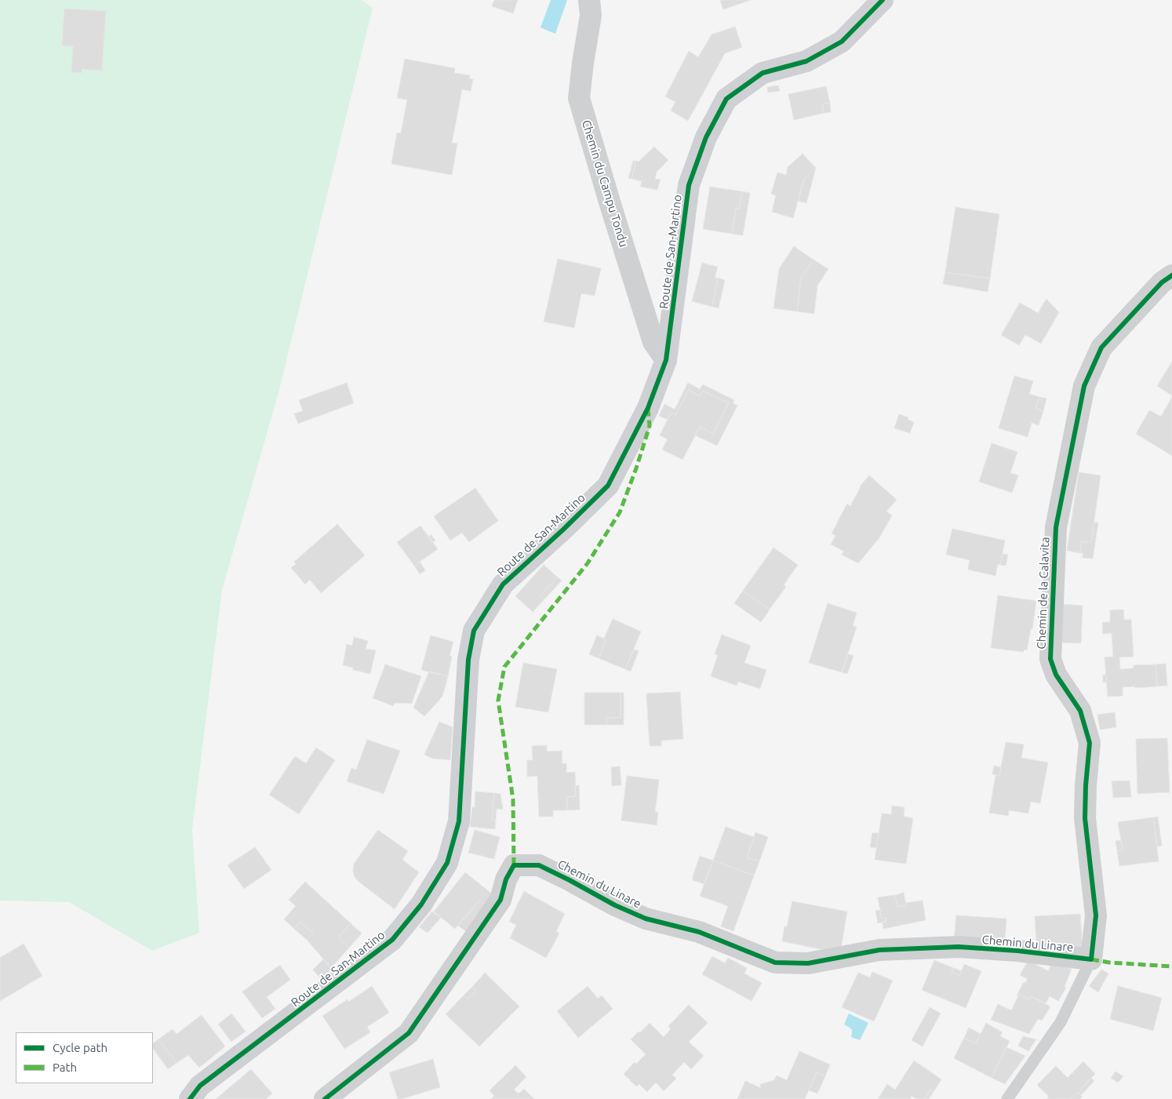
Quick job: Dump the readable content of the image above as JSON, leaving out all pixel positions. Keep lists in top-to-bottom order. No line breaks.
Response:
{"streets":{"street":["Chemin du Campu Tondu","Route de San-Martino","Chemin de la Calavita","Chemin du Linare"]},"crossings":[["Chemin du Campu Tondu","Route de San-Martino"],["Chemin de la Calavita","Chemin du Linare"]],"legend":["Cycle path","Path"]}
